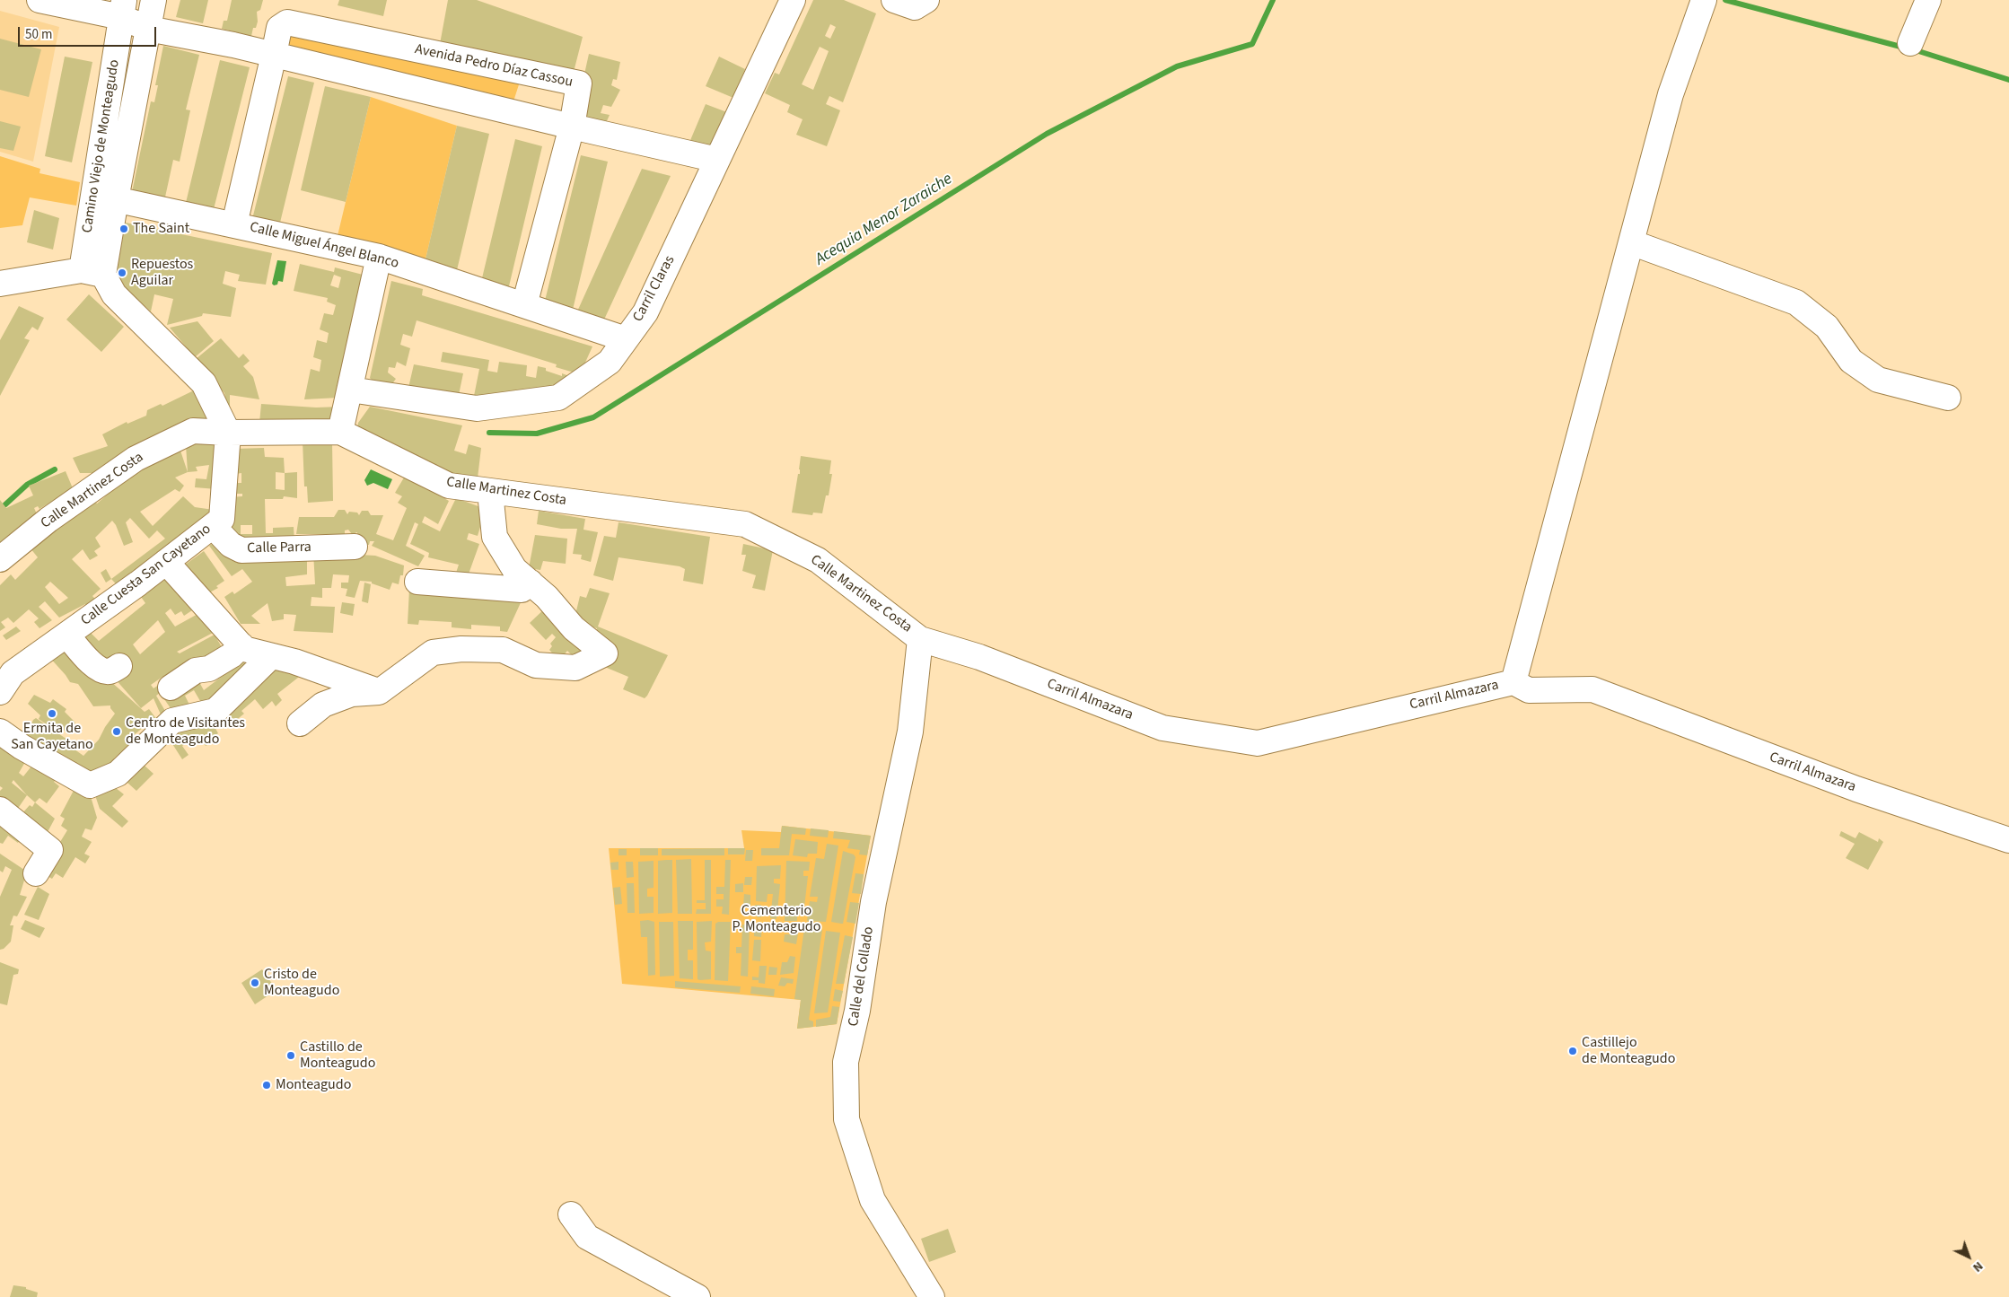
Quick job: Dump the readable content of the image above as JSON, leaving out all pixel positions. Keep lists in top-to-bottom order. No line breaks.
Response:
{"streets":{"street":["Avenida Pedro Díaz Cassou","Camino Viejo de Monteagudo","Calle Miguel Ángel Blanco","Carril Claras","Calle Martinez Costa","Calle Parra","Calle Cuesta San Cayetano","Carril Almazara","Calle del Collado"]},"crossings":[["Camino Viejo de Monteagudo","Calle Miguel Ángel Blanco"],["Calle Miguel Ángel Blanco","Carril Claras"],["Calle Martinez Costa","Calle Cuesta San Cayetano"],["Calle Martinez Costa","Carril Almazara"],["Calle Martinez Costa","Calle del Collado"],["Calle Parra","Calle Cuesta San Cayetano"],["Carril Almazara","Calle del Collado"]],"water":["Acequia Menor Zaraiche"],"parks":["Cementerio P. Monteagudo"],"places":["The Saint","Repuestos Aguilar","Ermita de San Cayetano","Centro de Visitantes de Monteagudo","Cristo de Monteagudo","Castillejo de Monteagudo","Castillo de Monteagudo","Monteagudo"],"scale_bar":"50 m","north":"bottom right"}
